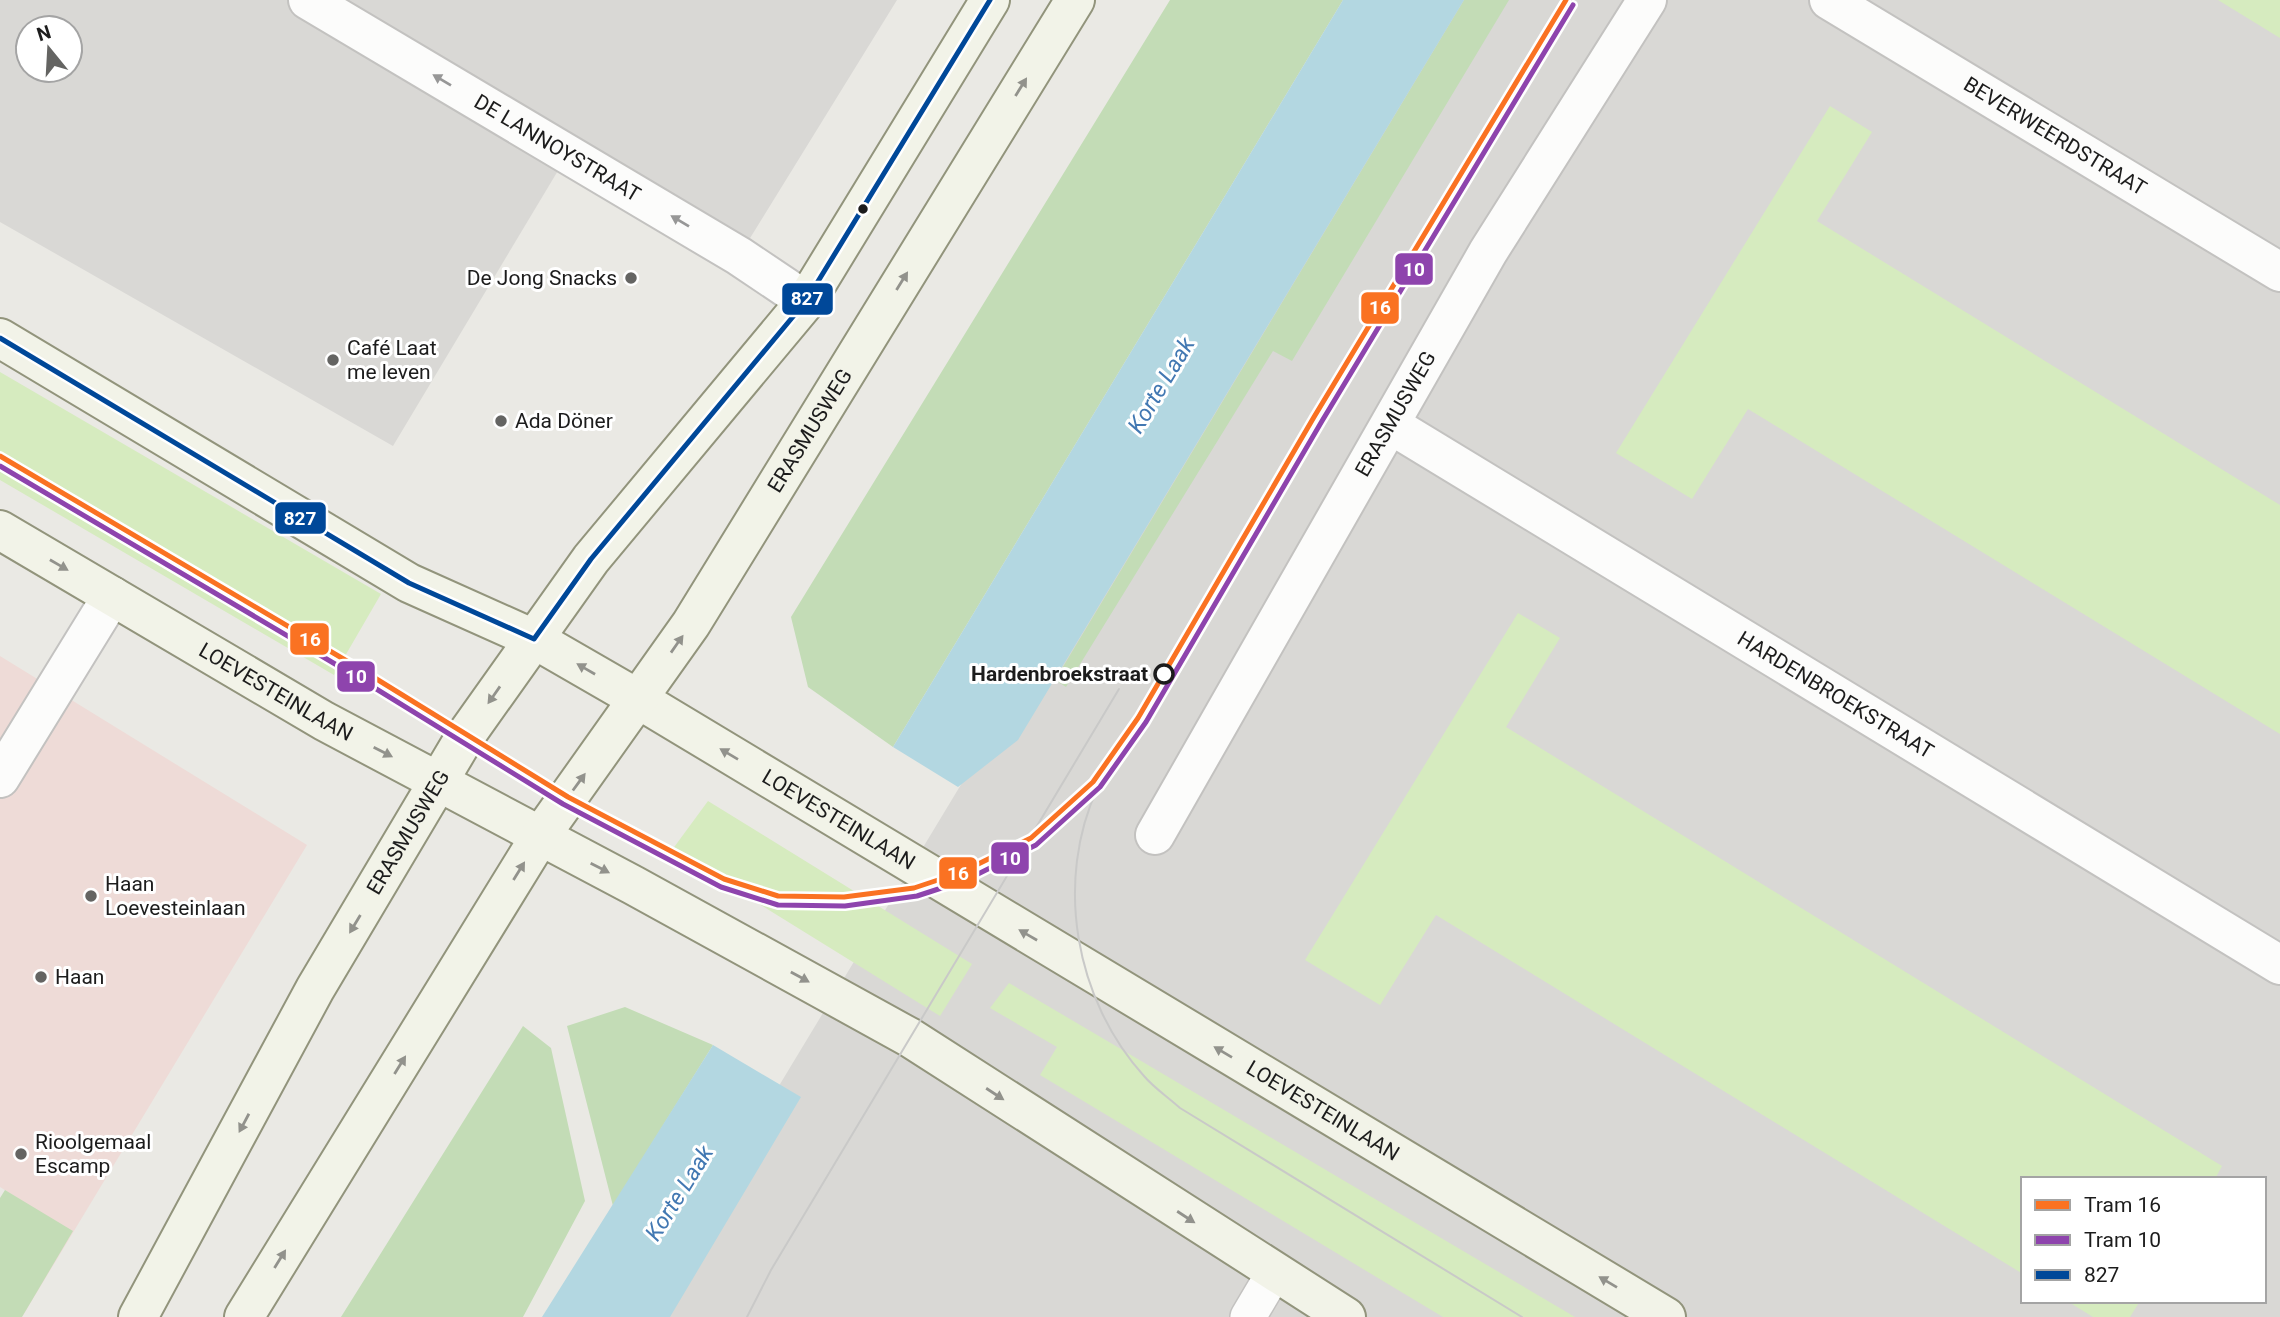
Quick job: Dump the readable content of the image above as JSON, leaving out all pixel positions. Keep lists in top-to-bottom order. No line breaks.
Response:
{"streets":{"main road":["ERASMUSWEG","LOEVESTEINLAAN"],"street":["BEVERWEERDSTRAAT","DE LANNOYSTRAAT","HARDENBROEKSTRAAT"]},"crossings":[["DE LANNOYSTRAAT","ERASMUSWEG"],["ERASMUSWEG","LOEVESTEINLAAN"],["ERASMUSWEG","HARDENBROEKSTRAAT"]],"one_way":["DE LANNOYSTRAAT"],"water":["Korte Laak"],"places":["De Jong Snacks","Café Laat me leven","Ada Döner","Hardenbroekstraat","Haan Loevesteinlaan","Haan","Rioolgemaal Escamp"],"lines":["tram line 16","transit line 827","tram line 10"],"legend":["Tram 16","Tram 10","827"],"north":"top"}
